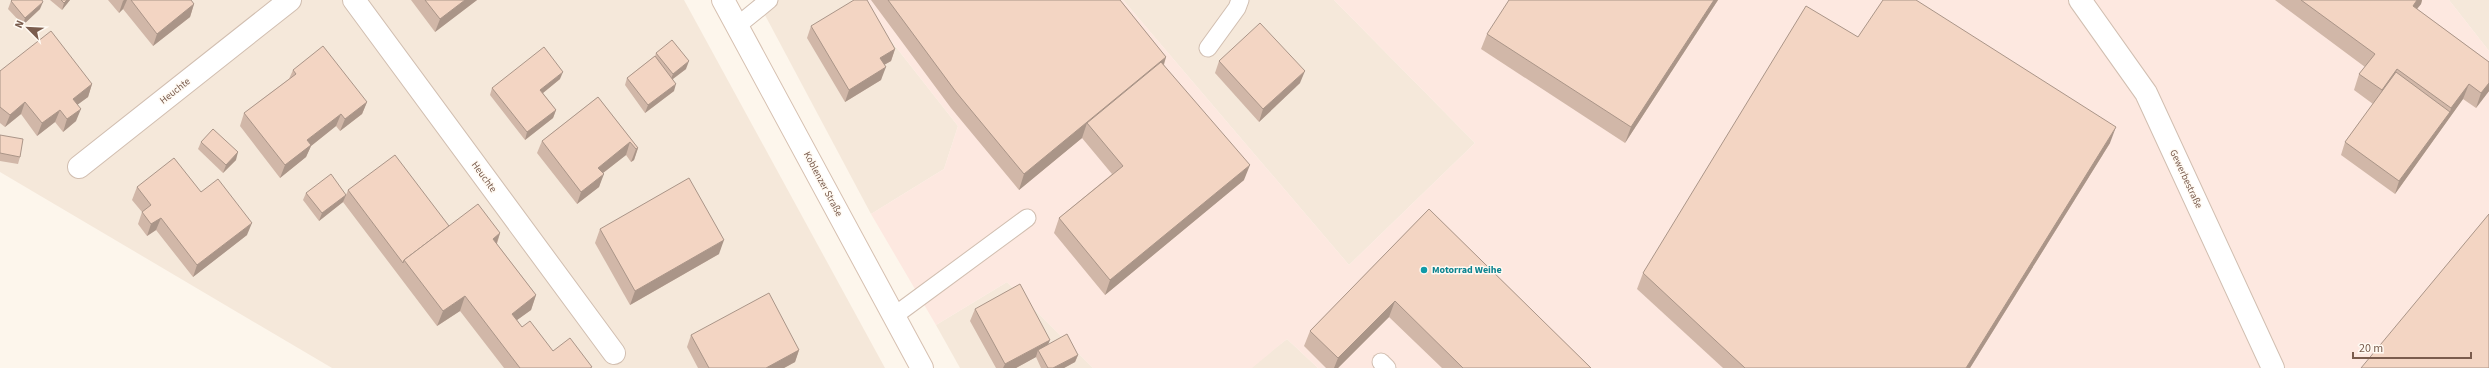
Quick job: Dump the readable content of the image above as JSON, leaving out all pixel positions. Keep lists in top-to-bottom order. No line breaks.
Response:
{"streets":{"street":["Heuchte","Gewerbestraße","Koblenzer Straße"]},"places":["Motorrad Weihe"],"scale_bar":"20 m","north":"top left"}
